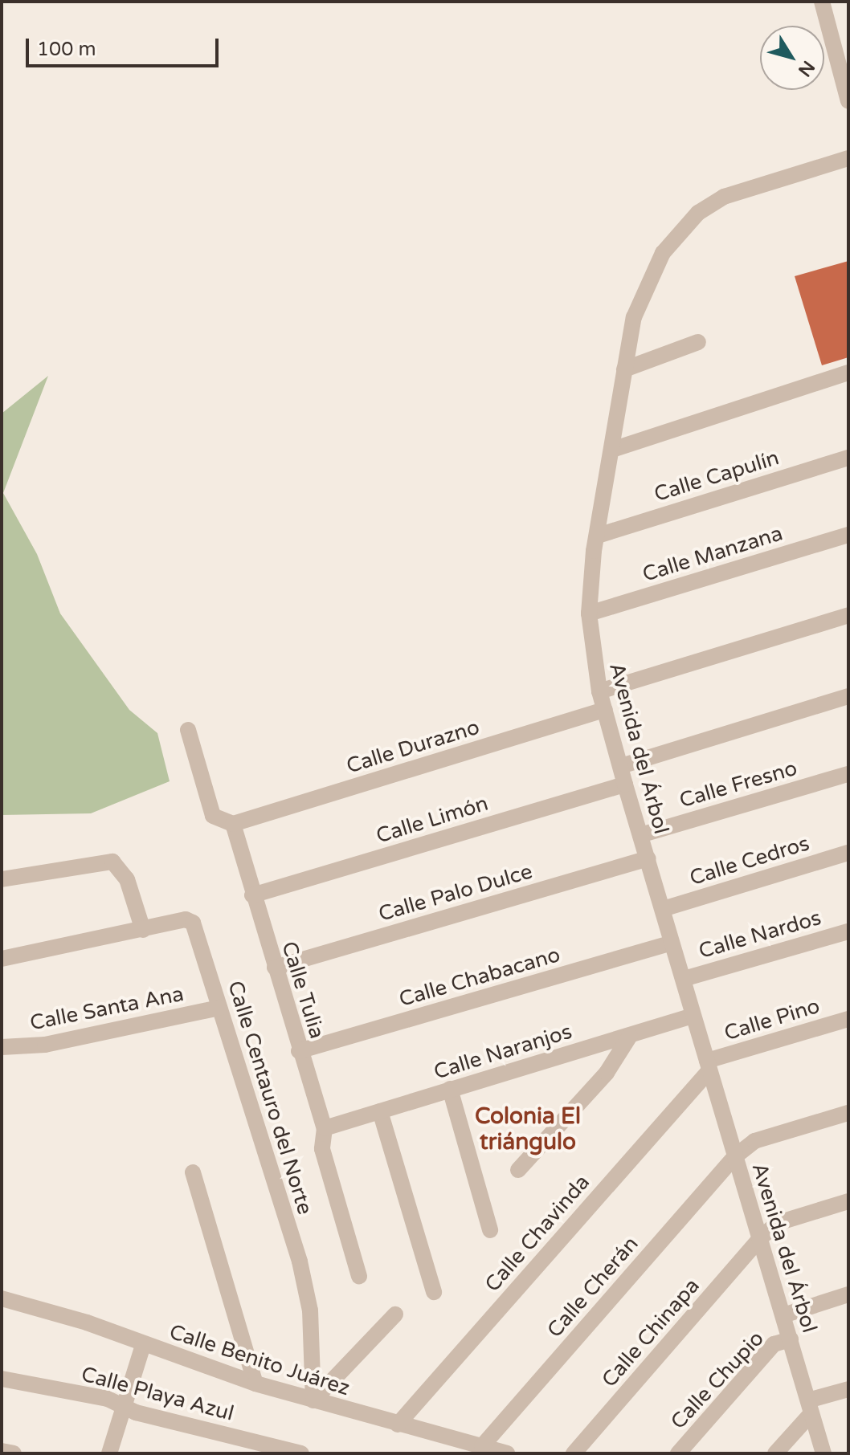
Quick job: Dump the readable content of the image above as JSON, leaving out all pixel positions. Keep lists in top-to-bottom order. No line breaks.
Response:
{"streets":{"street":["Calle Capulín","Calle Manzana","Calle Durazno","Avenida del Árbol","Calle Fresno","Calle Limón","Calle Cedros","Calle Palo Dulce","Calle Nardos","Calle Chabacano","Calle Tulia","Calle Santa Ana","Calle Pino","Calle Naranjos","Calle Centauro del Norte","Calle Chavinda","Calle Cherán","Calle Chinapa","Calle Benito Juárez","Calle Chupio","Calle Playa Azul"]},"crossings":[["Calle Capulín","Avenida del Árbol"],["Calle Manzana","Avenida del Árbol"],["Calle Durazno","Avenida del Árbol"],["Calle Durazno","Calle Tulia"],["Avenida del Árbol","Calle Fresno"],["Avenida del Árbol","Calle Limón"],["Avenida del Árbol","Calle Cedros"],["Avenida del Árbol","Calle Palo Dulce"],["Avenida del Árbol","Calle Nardos"],["Avenida del Árbol","Calle Chabacano"],["Avenida del Árbol","Calle Pino"],["Avenida del Árbol","Calle Naranjos"],["Avenida del Árbol","Calle Chavinda"],["Avenida del Árbol","Calle Cherán"],["Avenida del Árbol","Calle Chinapa"],["Avenida del Árbol","Calle Chupio"],["Calle Limón","Calle Tulia"],["Calle Palo Dulce","Calle Tulia"],["Calle Chabacano","Calle Tulia"],["Calle Tulia","Calle Naranjos"],["Calle Santa Ana","Calle Centauro del Norte"],["Calle Pino","Calle Chavinda"],["Calle Centauro del Norte","Calle Benito Juárez"],["Calle Chavinda","Calle Benito Juárez"],["Calle Cherán","Calle Benito Juárez"]],"districts":["Colonia El triángulo"],"scale_bar":"100 m","north":"bottom right"}
